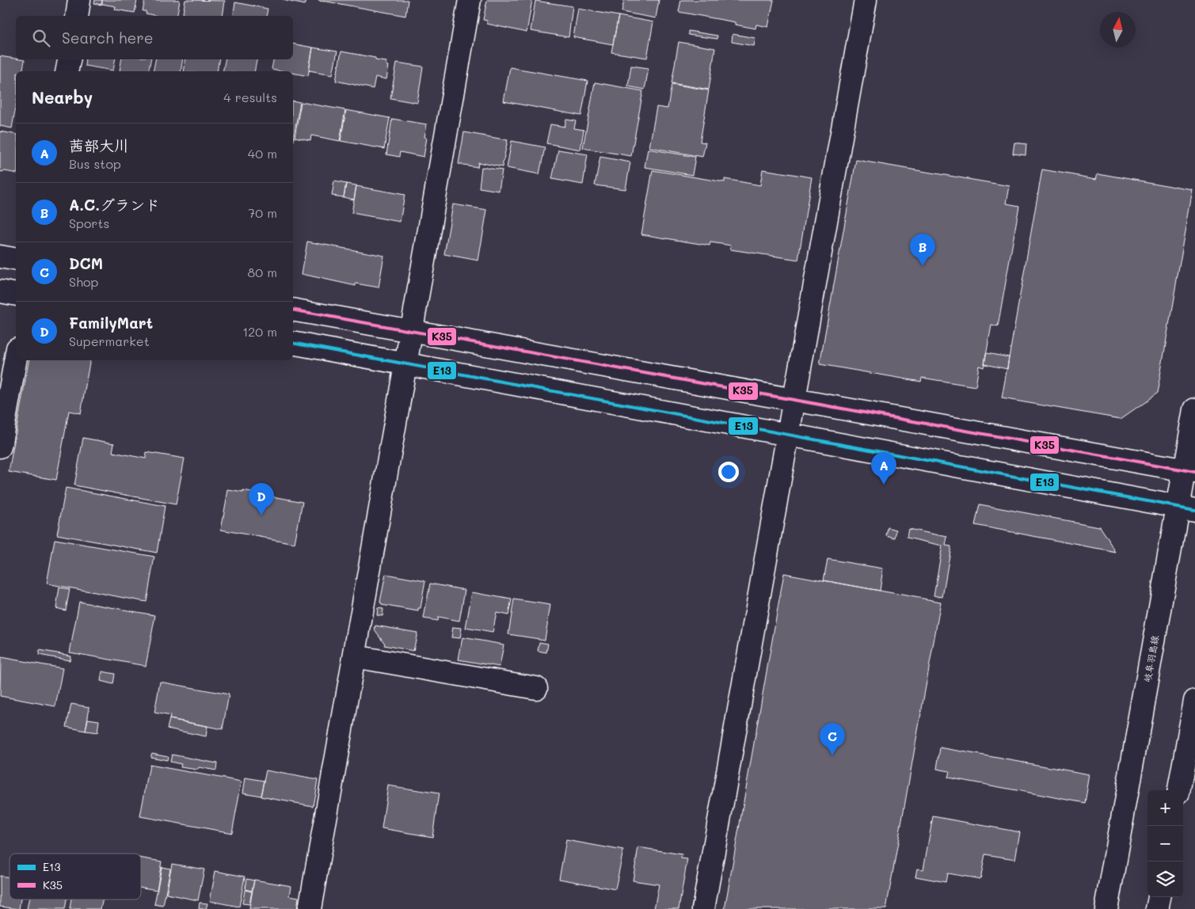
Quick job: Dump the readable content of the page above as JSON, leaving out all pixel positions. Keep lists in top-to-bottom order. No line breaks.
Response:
{"streets":{"street":["岐阜羽島線"]},"lines":["transit line K35","transit line E13"],"legend":["E13","K35"],"north":"top","page":{"search":"Search here","heading":["Nearby","4 results"],"list":[{"mark":"A","name":"茜部大川","note":"Bus stop","value":"40 m"},{"mark":"B","name":"A.C.グランド","note":"Sports","value":"70 m"},{"mark":"C","name":"DCM","note":"Shop","value":"80 m"},{"mark":"D","name":"FamilyMart","note":"Supermarket","value":"120 m"}],"pins":["B","A","D","C"],"map_buttons":["+","−"]}}
